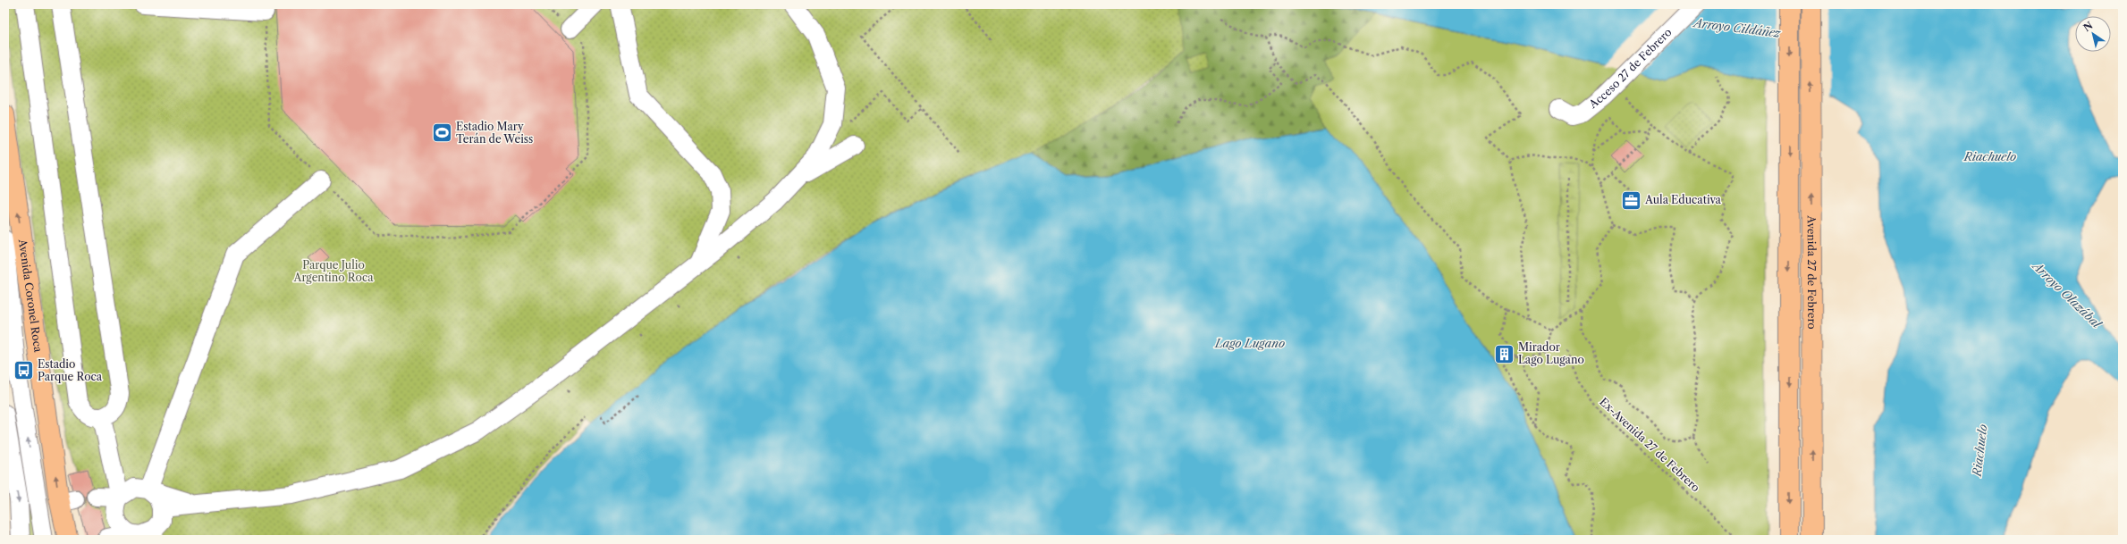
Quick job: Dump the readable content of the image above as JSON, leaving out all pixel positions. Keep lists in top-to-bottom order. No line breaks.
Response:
{"streets":{"main road":["Avenida 27 de Febrero","Avenida Coronel Roca"],"lane":["Acceso 27 de Febrero"],"path":["Ex-Avenida 27 de Febrero"]},"one_way":["Avenida Coronel Roca"],"water":["Arroyo Cildáñez","Riachuelo","Arroyo Olazábal","Lago Lugano"],"parks":["Parque Julio Argentino Roca"],"places":{"sports":["Estadio Mary Terán de Weiss"],"office":["Aula Educativa"],"building":["Mirador Lago Lugano"],"bus stop":["Estadio Parque Roca"]},"north":"top left"}
